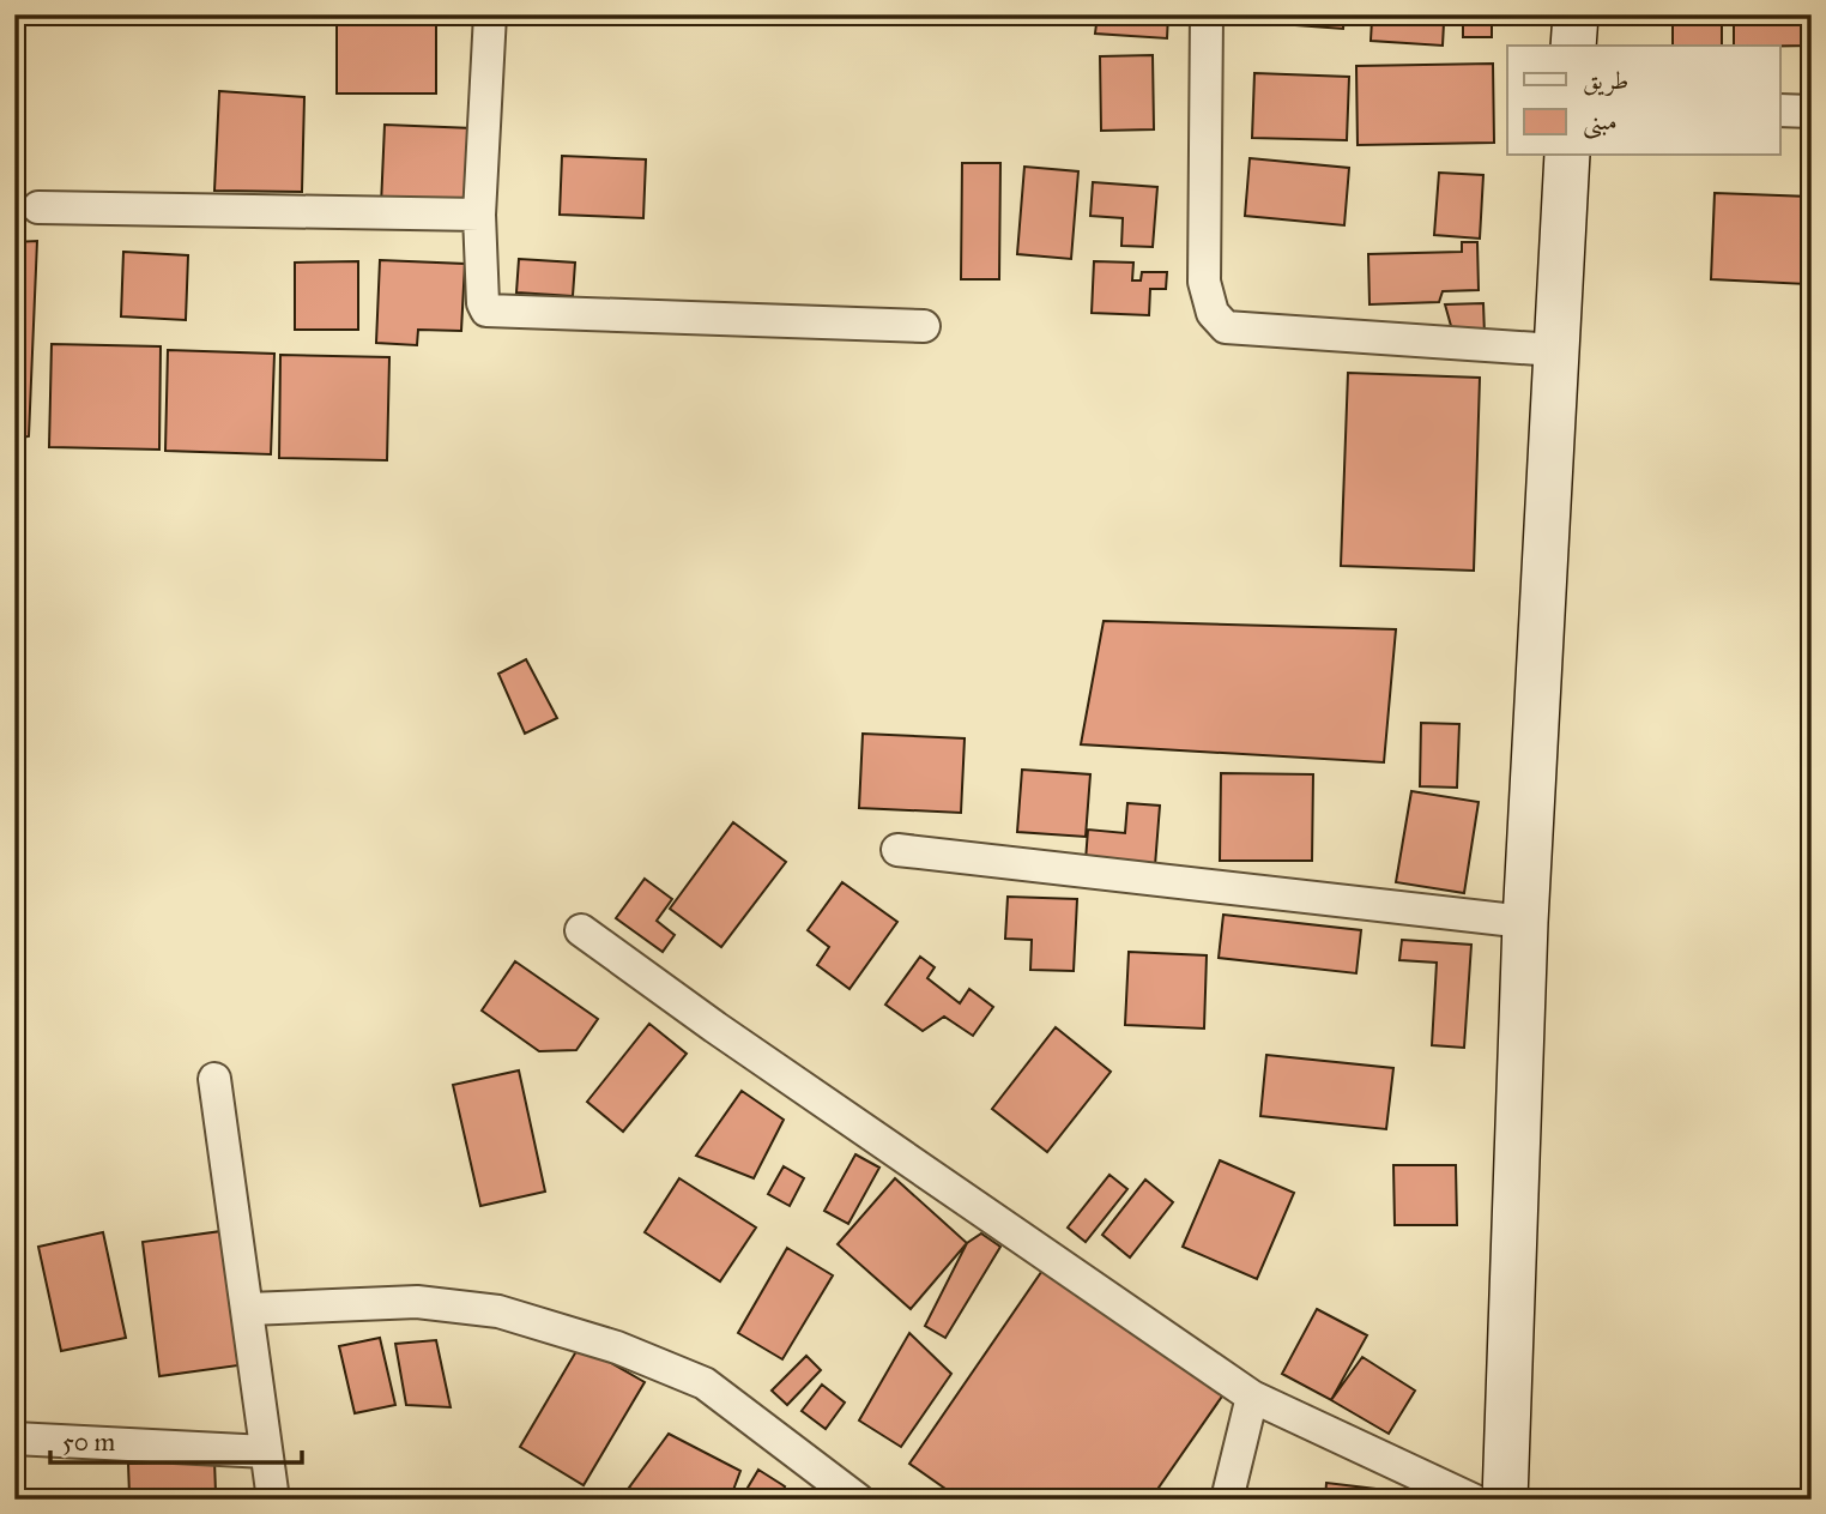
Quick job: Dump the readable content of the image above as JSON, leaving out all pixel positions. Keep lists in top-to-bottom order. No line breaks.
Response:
{"legend":["طريق","مبنى"],"scale_bar":"50 m"}
